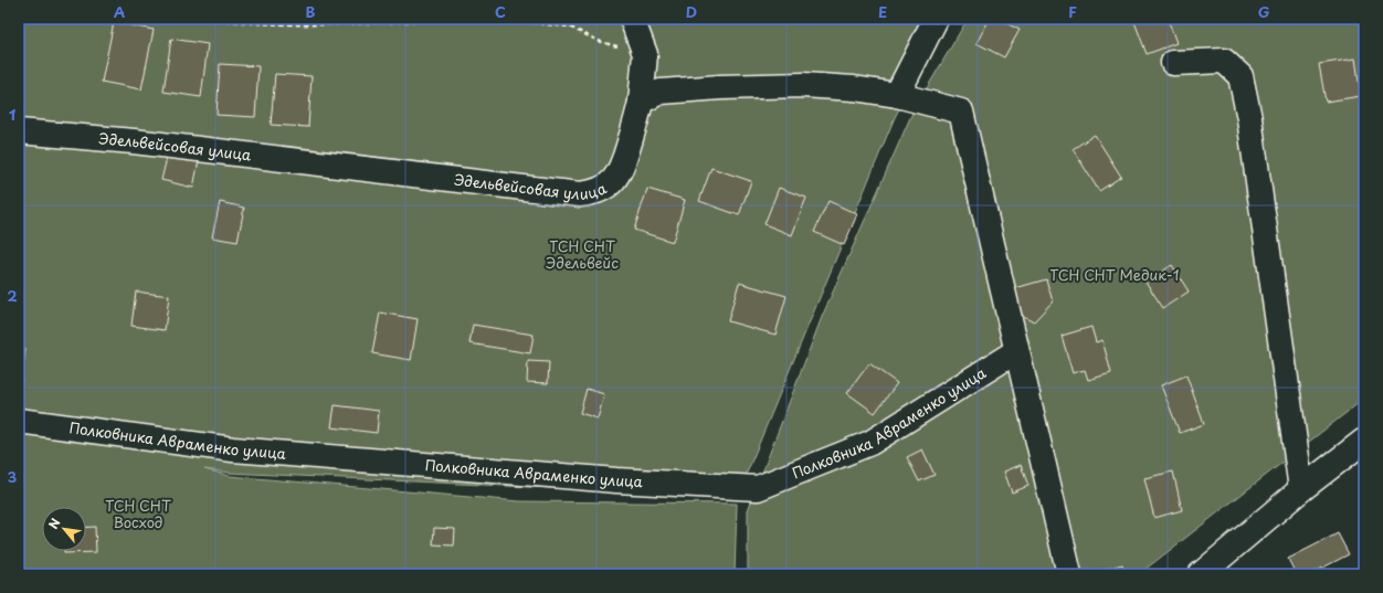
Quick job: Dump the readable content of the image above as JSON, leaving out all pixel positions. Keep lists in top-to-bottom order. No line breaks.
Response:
{"streets":{"street":["Эдельвейсовая улица","Полковника Авраменко улица"]},"parks":["ТСН СНТ Эдельвейс","ТСН СНТ Медик-1","ТСН СНТ Восход"],"north":"top left","grid":{"columns":["A","B","C","D","E","F","G"],"rows":["1","2","3"]}}
